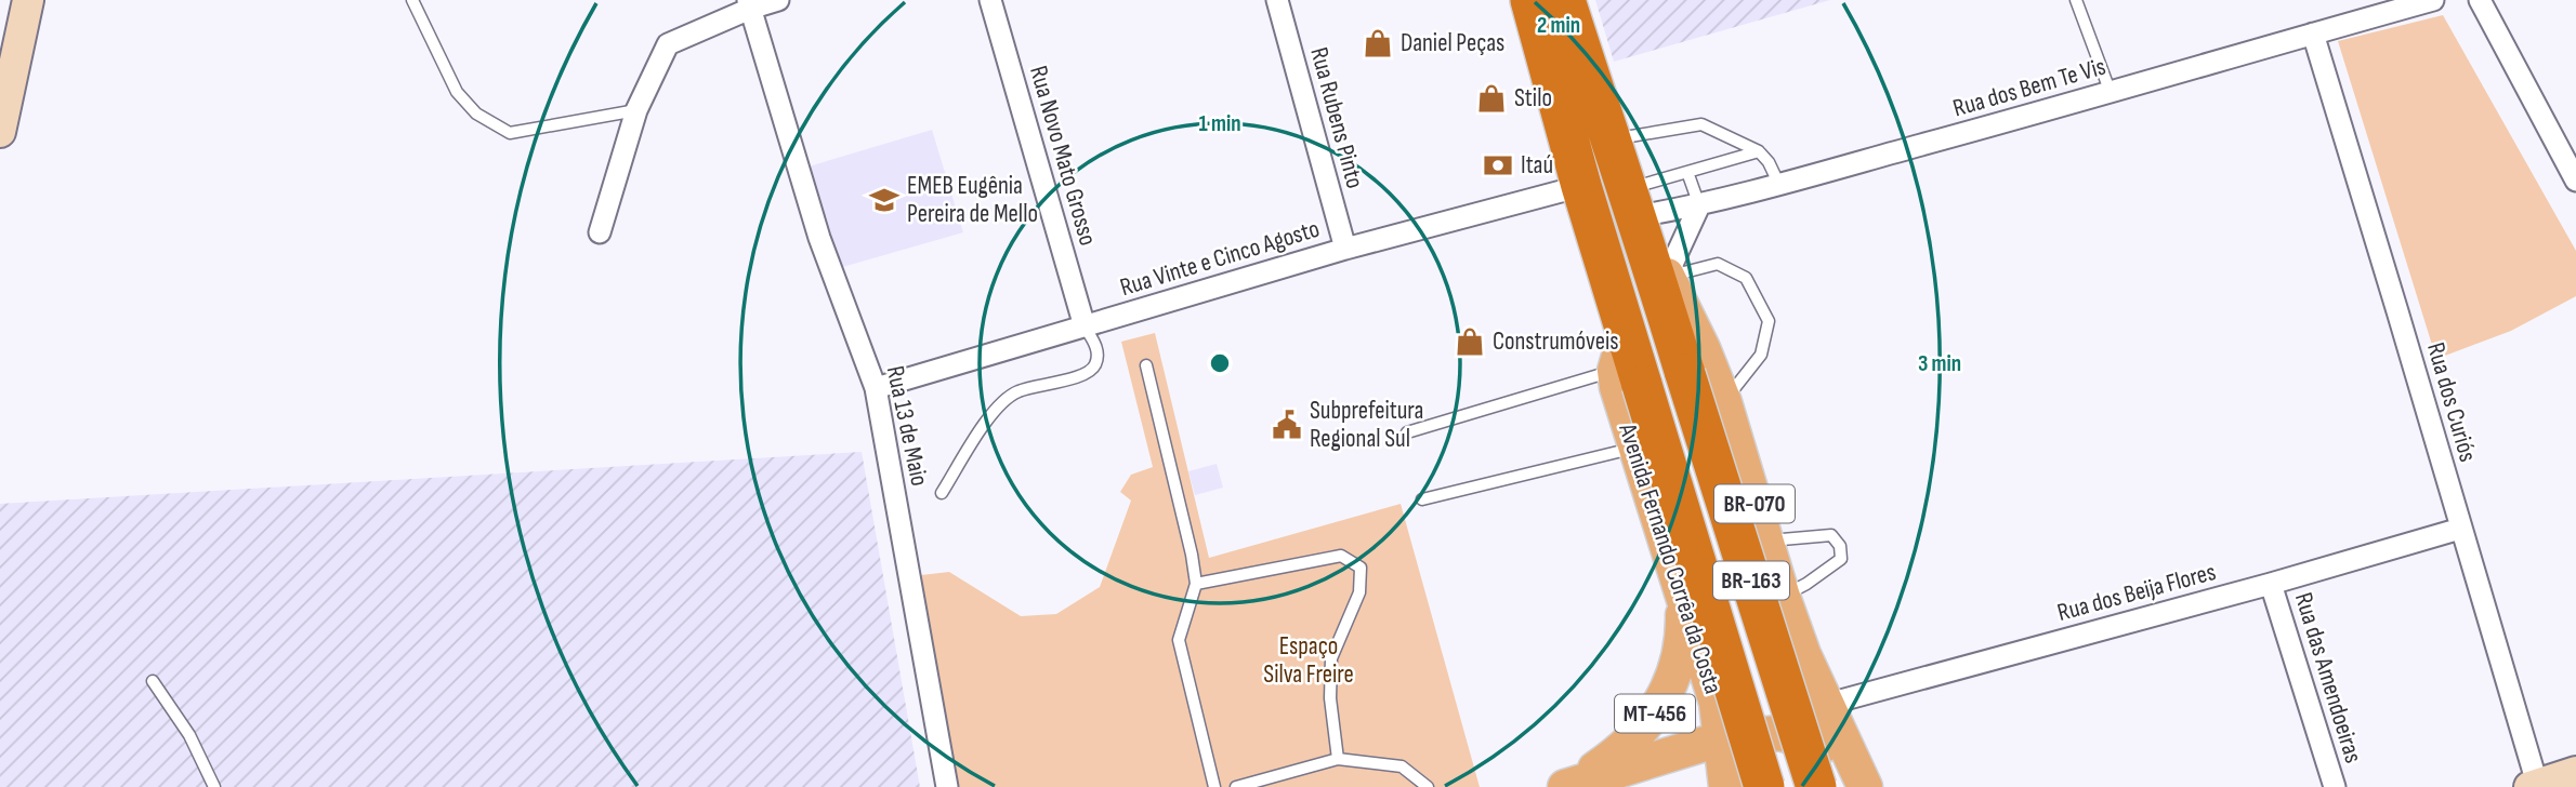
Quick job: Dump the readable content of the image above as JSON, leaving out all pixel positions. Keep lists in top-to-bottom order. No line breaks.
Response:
{"streets":{"highway":["Avenida Fernando Corrêa da Costa","BR-163"],"main road":["BR-070","MT-456"],"street":["Rua dos Bem Te Vis","Rua Rubens Pinto","Rua Novo Mato Grosso","Rua Vinte e Cinco Agosto","Rua dos Curiós","Rua 13 de Maio","Rua dos Beija Flores","Rua das Amendoeiras"]},"crossings":[["Rua dos Bem Te Vis","Rua dos Curiós"],["Rua dos Bem Te Vis","BR-070"],["Rua dos Bem Te Vis","BR-163"],["Rua Rubens Pinto","Rua Vinte e Cinco Agosto"],["Rua Novo Mato Grosso","Rua Vinte e Cinco Agosto"],["Rua Vinte e Cinco Agosto","Rua 13 de Maio"],["Rua Vinte e Cinco Agosto","Avenida Fernando Corrêa da Costa"],["Rua dos Curiós","Rua dos Beija Flores"],["BR-070","Avenida Fernando Corrêa da Costa"],["BR-070","BR-163"],["BR-070","Rua dos Beija Flores"],["BR-070","MT-456"],["Avenida Fernando Corrêa da Costa","MT-456"],["Rua dos Beija Flores","Rua das Amendoeiras"]],"parks":["Espaço Silva Freire"],"places":{"shop":["Daniel Peças","Stilo","Construmóveis"],"bank":["Itaú"],"school or university":["EMEB Eugênia Pereira de Mello"],"public building":["Subprefeitura Regional Sul"]},"rings":["2 min","1 min","3 min"]}
